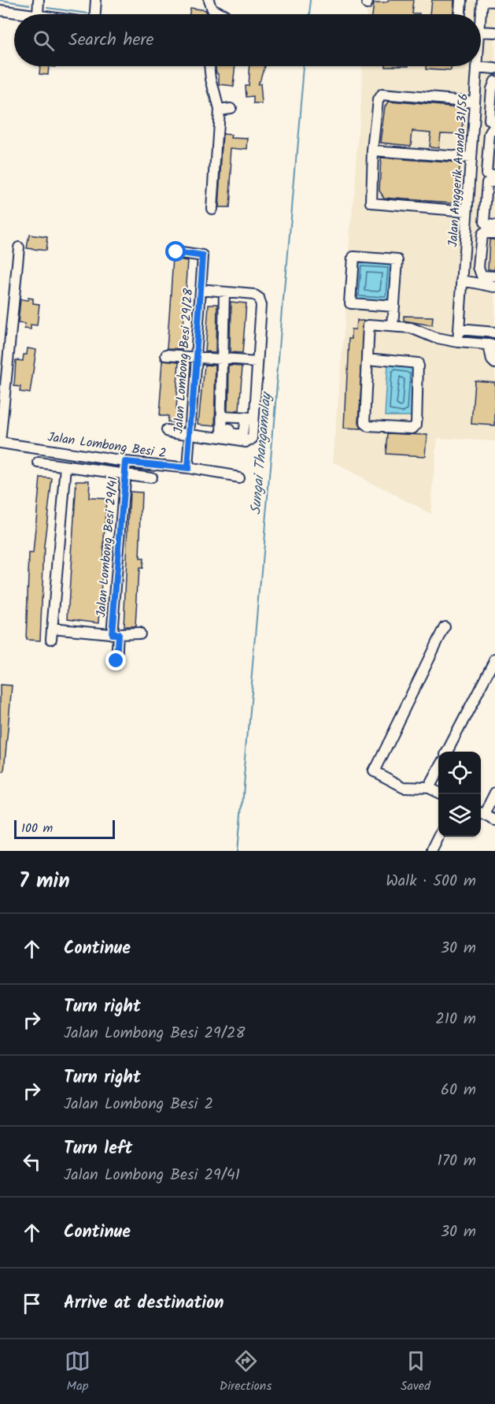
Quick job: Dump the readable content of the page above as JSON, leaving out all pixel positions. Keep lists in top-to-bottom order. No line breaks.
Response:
{"streets":{"street":["Jalan Anggerik Aranda 31/56","Jalan Lombong Besi 29/28","Jalan Lombong Besi 2","Jalan Lombong Besi 29/41"]},"crossings":[["Jalan Lombong Besi 29/28","Jalan Lombong Besi 2"],["Jalan Lombong Besi 2","Jalan Lombong Besi 29/41"]],"water":["Sungai Thangamalay"],"scale_bar":"100 m","page":{"search":"Search here","scale":"100 m","heading":["7 min","Walk · 500 m"],"list":[["Continue","30 m"],["Turn right","Jalan Lombong Besi 29/28","210 m"],["Turn right","Jalan Lombong Besi 2","60 m"],["Turn left","Jalan Lombong Besi 29/41","170 m"],["Continue","30 m"],"Arrive at destination"],"nav":["Map","Directions","Saved"]}}
